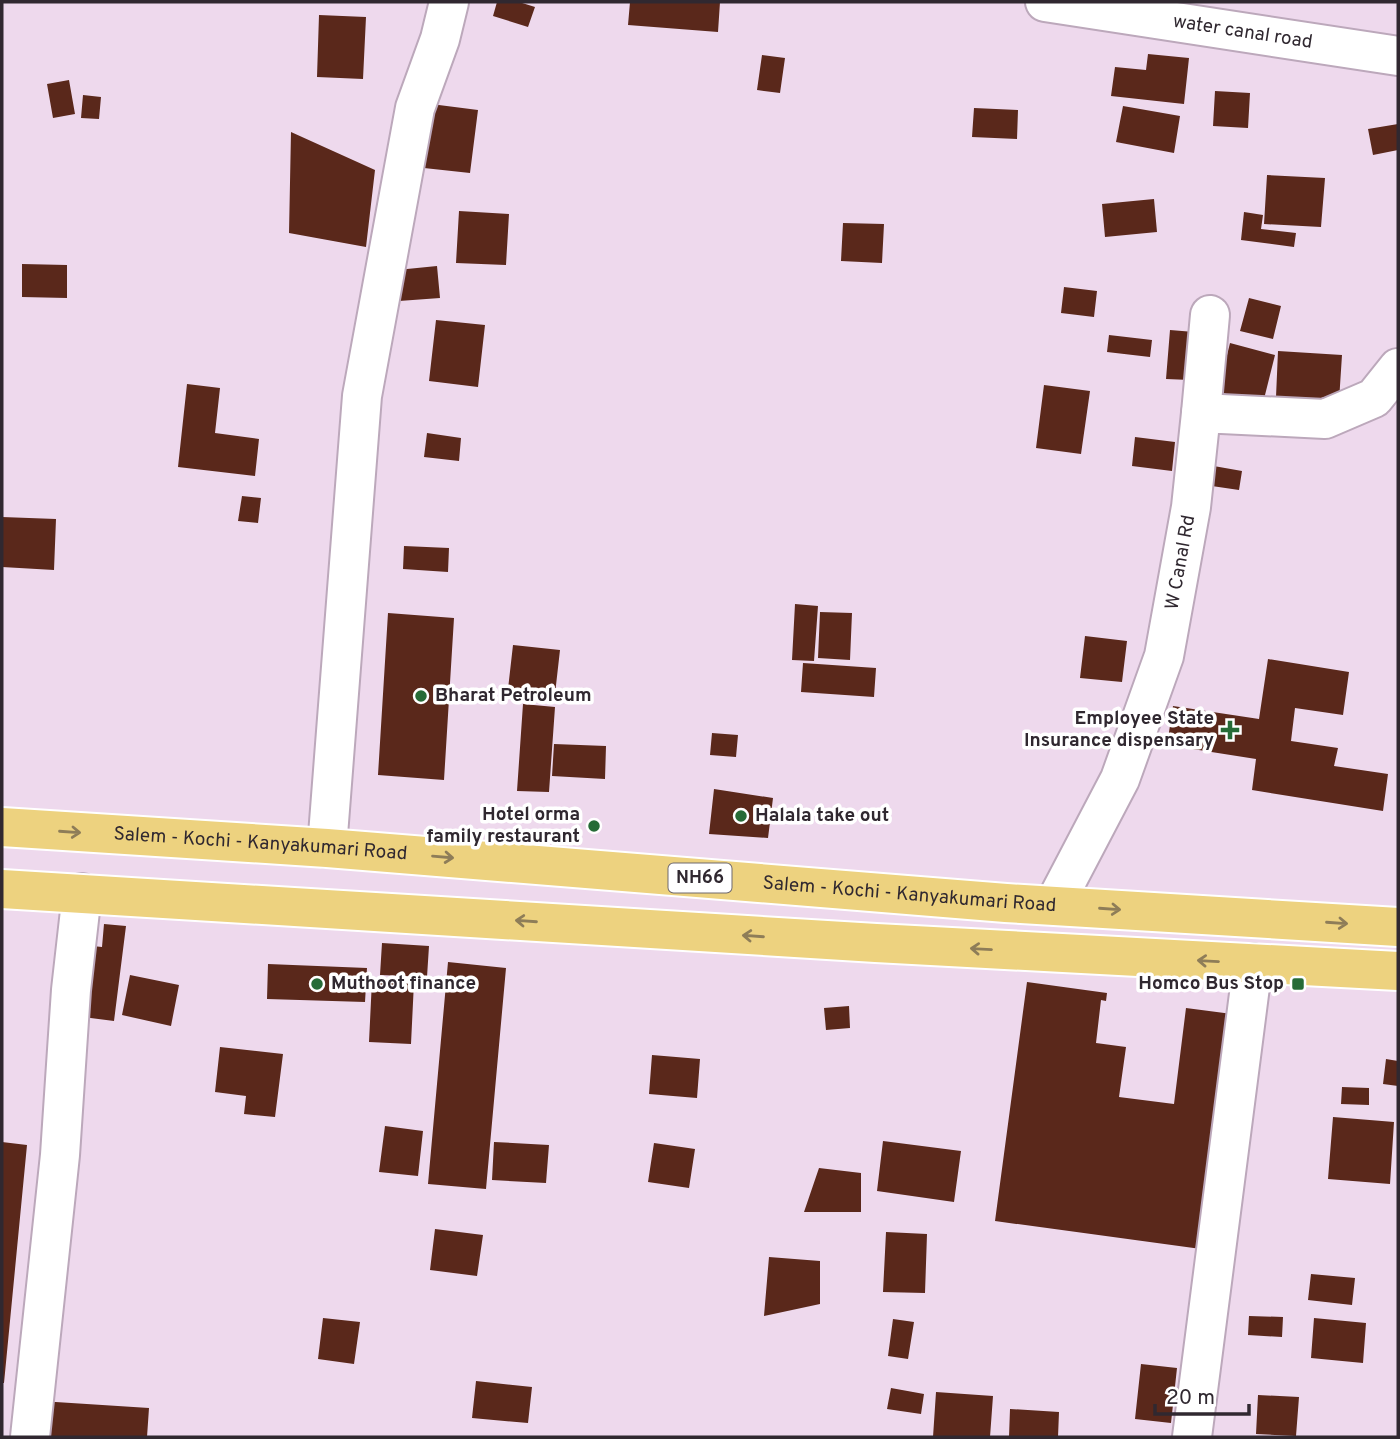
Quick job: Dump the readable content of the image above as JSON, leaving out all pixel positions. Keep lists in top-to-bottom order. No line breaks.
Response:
{"streets":{"highway":["Salem - Kochi - Kanyakumari Road","NH66"],"street":["water canal road","W Canal Rd"]},"crossings":[["W Canal Rd","Salem - Kochi - Kanyakumari Road"]],"places":{"other":["Bharat Petroleum","Halala take out","Hotel orma family restaurant","Muthoot finance"],"health":["Employee State Insurance dispensary"],"transit":["Homco Bus Stop"]},"scale_bar":"20 m"}
